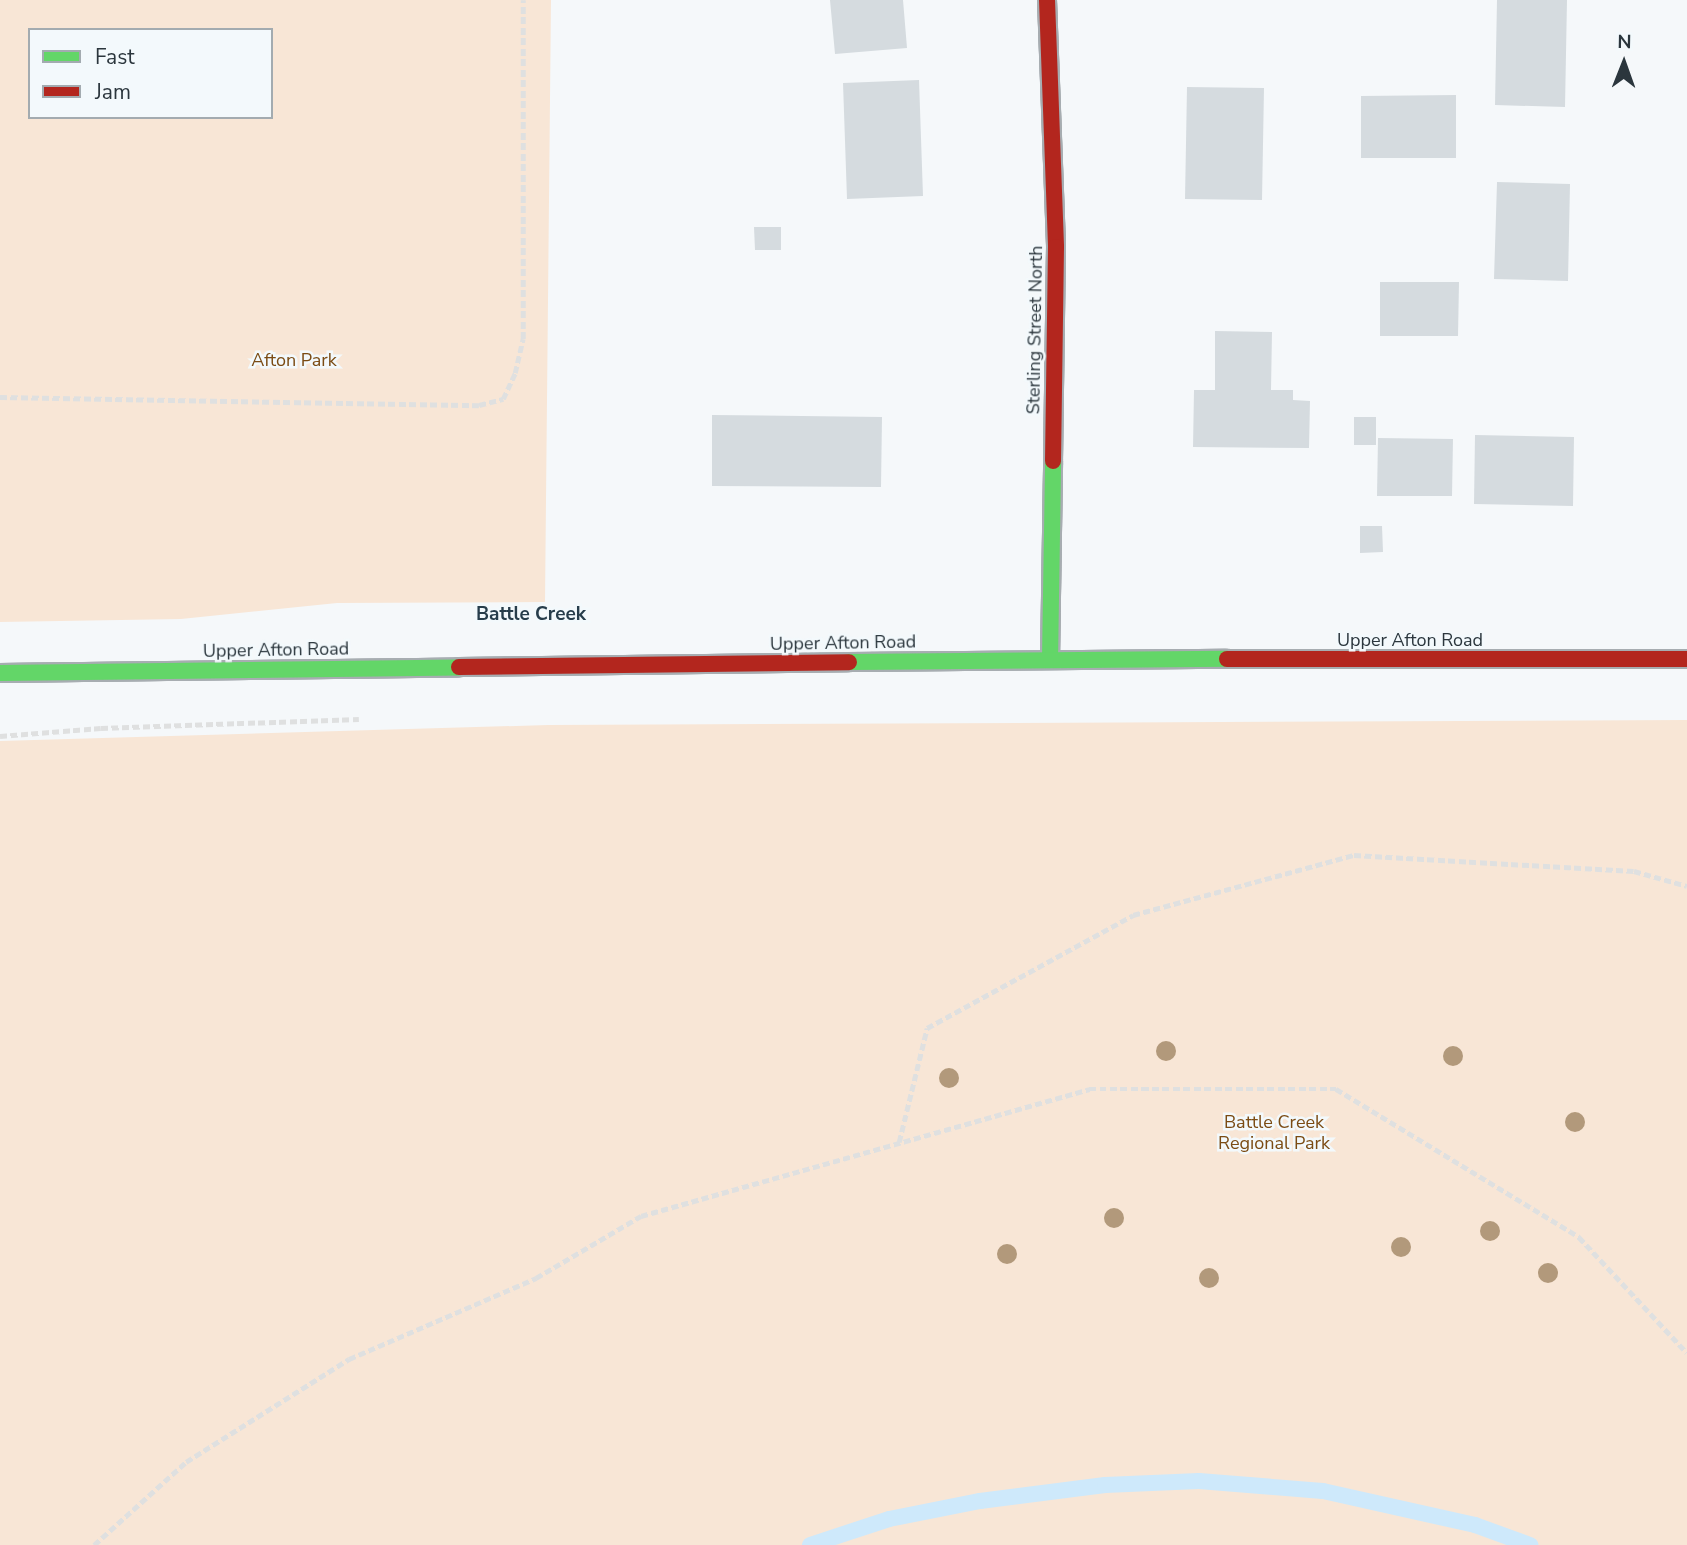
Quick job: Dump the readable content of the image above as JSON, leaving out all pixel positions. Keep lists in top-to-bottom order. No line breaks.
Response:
{"streets":{"street":["Sterling Street North","Upper Afton Road"]},"crossings":[["Sterling Street North","Upper Afton Road"]],"districts":["Battle Creek"],"parks":["Afton Park","Battle Creek Regional Park"],"legend":["Fast","Jam"],"north":"top"}
